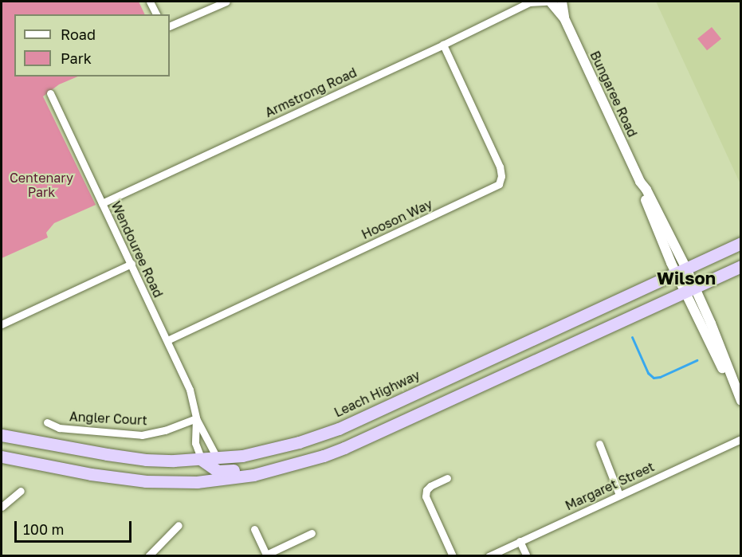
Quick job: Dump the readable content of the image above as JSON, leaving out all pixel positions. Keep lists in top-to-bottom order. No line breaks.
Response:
{"streets":{"highway":["Leach Highway"],"street":["Armstrong Road","Bungaree Road","Hooson Way","Wendouree Road","Angler Court","Margaret Street"]},"crossings":[["Armstrong Road","Bungaree Road"],["Armstrong Road","Hooson Way"],["Armstrong Road","Wendouree Road"],["Bungaree Road","Leach Highway"],["Hooson Way","Wendouree Road"],["Wendouree Road","Leach Highway"],["Wendouree Road","Angler Court"]],"districts":["Wilson"],"parks":["Centenary Park"],"legend":["Road","Park"],"scale_bar":"100 m"}
